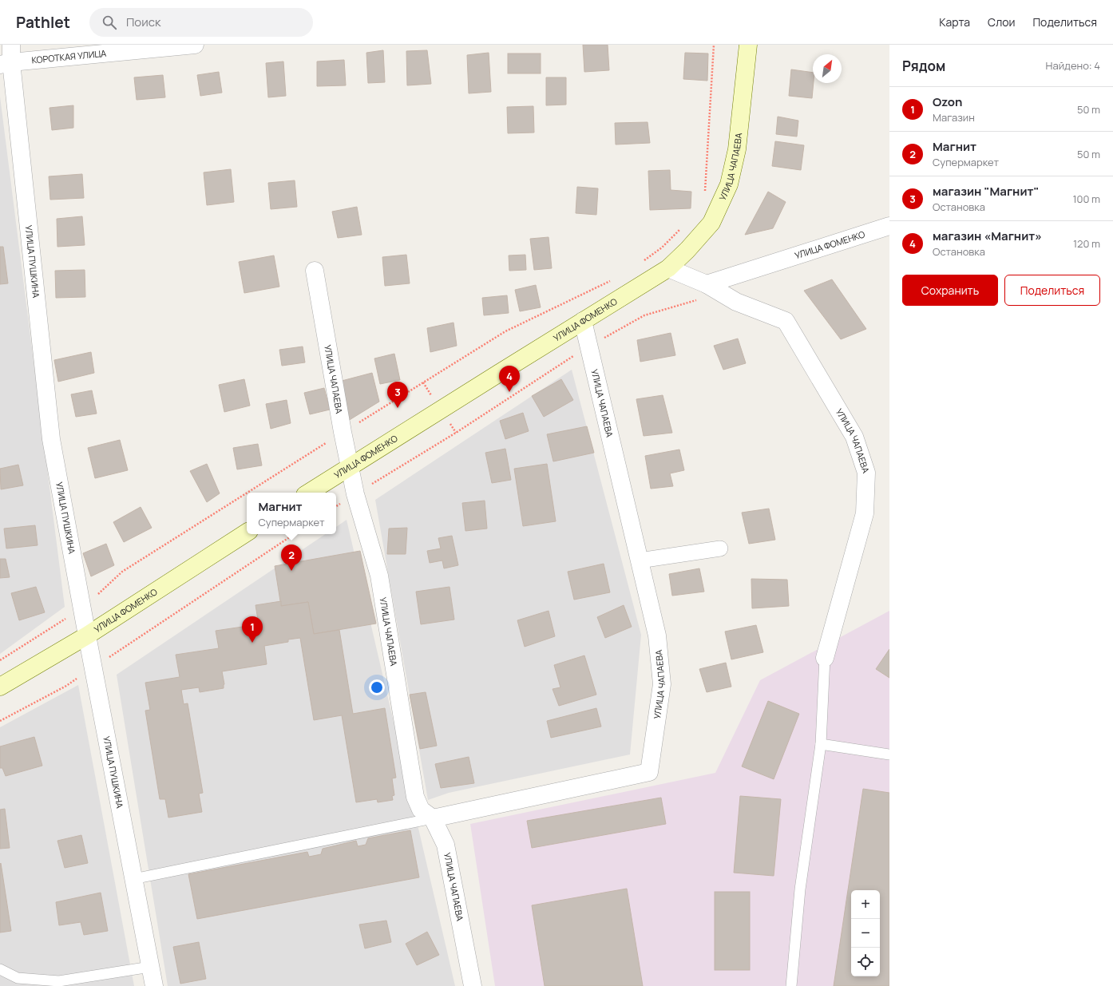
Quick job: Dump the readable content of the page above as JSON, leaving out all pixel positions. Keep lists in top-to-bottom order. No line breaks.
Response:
{"streets":{"main road":["УЛИЦА ЧАПАЕВА","УЛИЦА ФОМЕНКО"],"street":["КОРОТКАЯ УЛИЦА","УЛИЦА ПУШКИНА"]},"crossings":[["КОРОТКАЯ УЛИЦА","УЛИЦА ПУШКИНА"],["УЛИЦА ЧАПАЕВА","УЛИЦА ФОМЕНКО"],["УЛИЦА ФОМЕНКО","УЛИЦА ПУШКИНА"]],"north":"top right","page":{"header":"Pathlet","search":"Поиск","nav":["Карта","Слои","Поделиться"],"heading":["Рядом","Найдено: 4"],"list":[{"mark":"1","name":"Ozon","note":"Магазин","value":"50 m"},{"mark":"2","name":"Магнит","note":"Супермаркет","value":"50 m"},{"mark":"3","name":"магазин \"Магнит\"","note":"Остановка","value":"100 m"},{"mark":"4","name":"магазин «Магнит»","note":"Остановка","value":"120 m"}],"buttons":["Сохранить","Поделиться"],"pins":["4","3","2","1"],"popup":["Магнит","Супермаркет"],"map_buttons":["+","−"]}}
